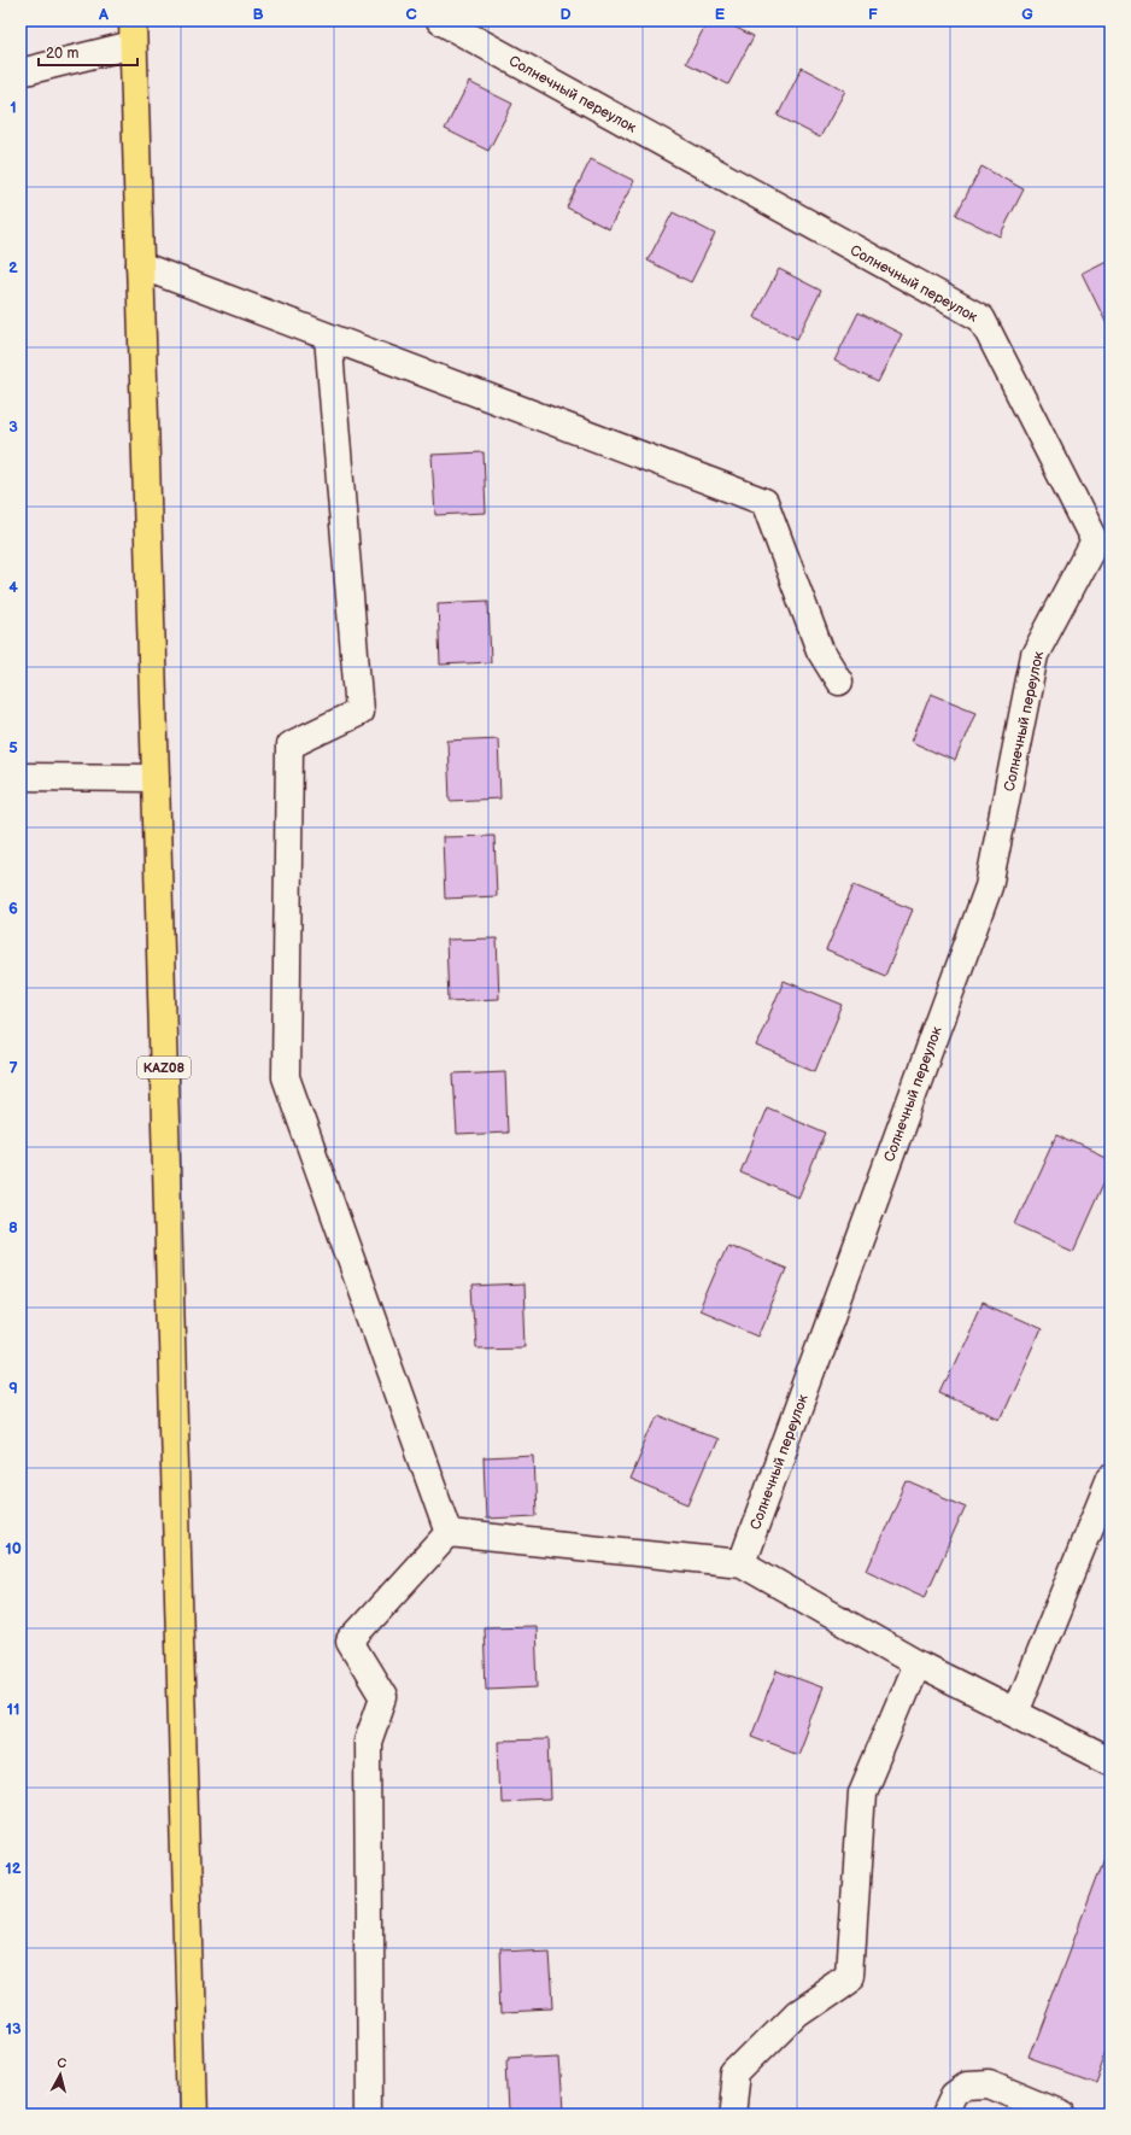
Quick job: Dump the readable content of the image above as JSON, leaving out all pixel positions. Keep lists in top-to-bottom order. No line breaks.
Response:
{"streets":{"highway":["KAZ08"],"street":["Солнечный переулок"]},"scale_bar":"20 m","north":"top","grid":{"columns":["A","B","C","D","E","F","G"],"rows":["1","2","3","4","5","6","7","8","9","10","11","12","13"]}}
